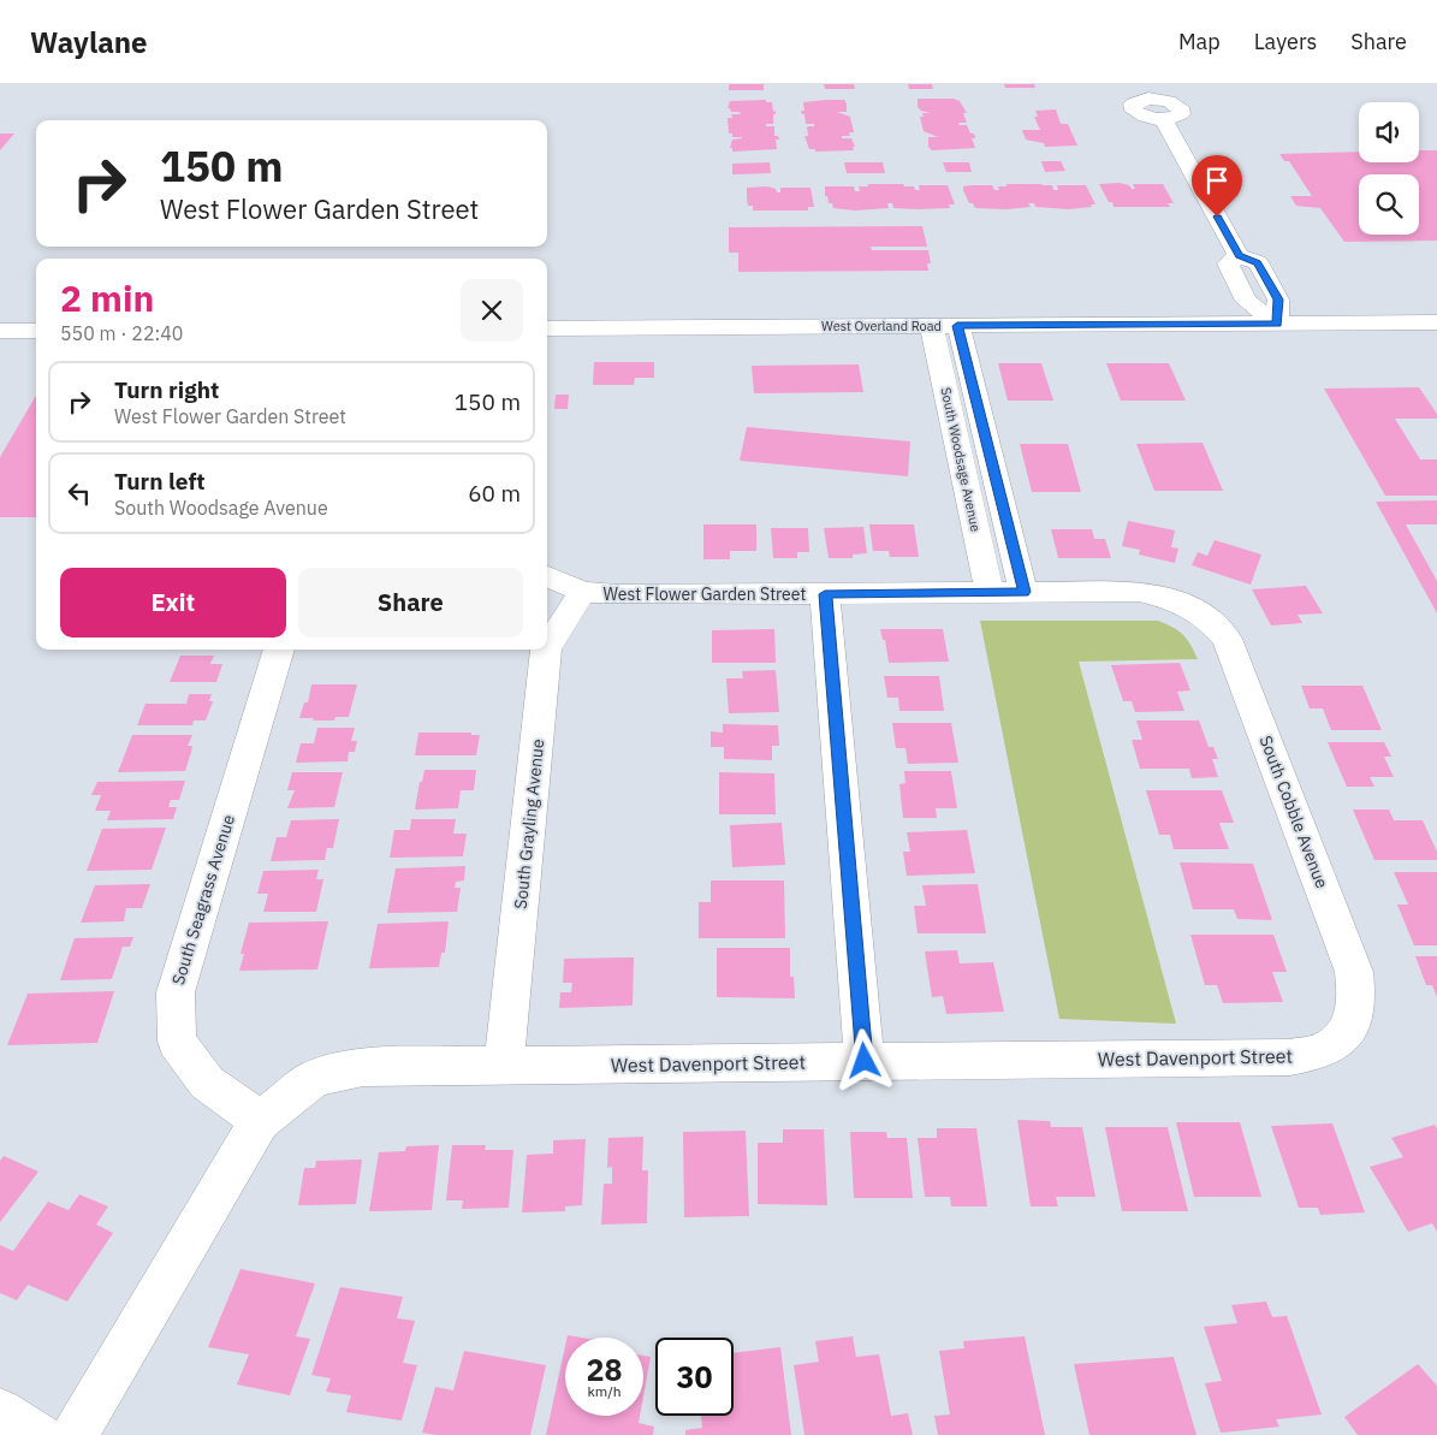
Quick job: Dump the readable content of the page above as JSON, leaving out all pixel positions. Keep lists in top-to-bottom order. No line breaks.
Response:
{"streets":{"street":["West Overland Road","South Woodsage Avenue","West Flower Garden Street","South Cobble Avenue","South Grayling Avenue","South Seagrass Avenue","West Davenport Street"]},"crossings":[["West Overland Road","South Woodsage Avenue"],["South Woodsage Avenue","West Flower Garden Street"],["West Flower Garden Street","South Cobble Avenue"],["West Flower Garden Street","South Grayling Avenue"],["South Cobble Avenue","West Davenport Street"],["South Grayling Avenue","West Davenport Street"],["South Seagrass Avenue","West Davenport Street"]],"page":{"header":"Waylane","nav":["Map","Layers","Share"],"turn":["150 m","West Flower Garden Street"],"heading":["2 min","550 m · 22:40"],"list":[{"name":"Turn right","note":"West Flower Garden Street","value":"150 m"},{"name":"Turn left","note":"South Woodsage Avenue","value":"60 m"}],"buttons":["Exit","Share"],"speed":"28 km/h","limit":"30"}}
